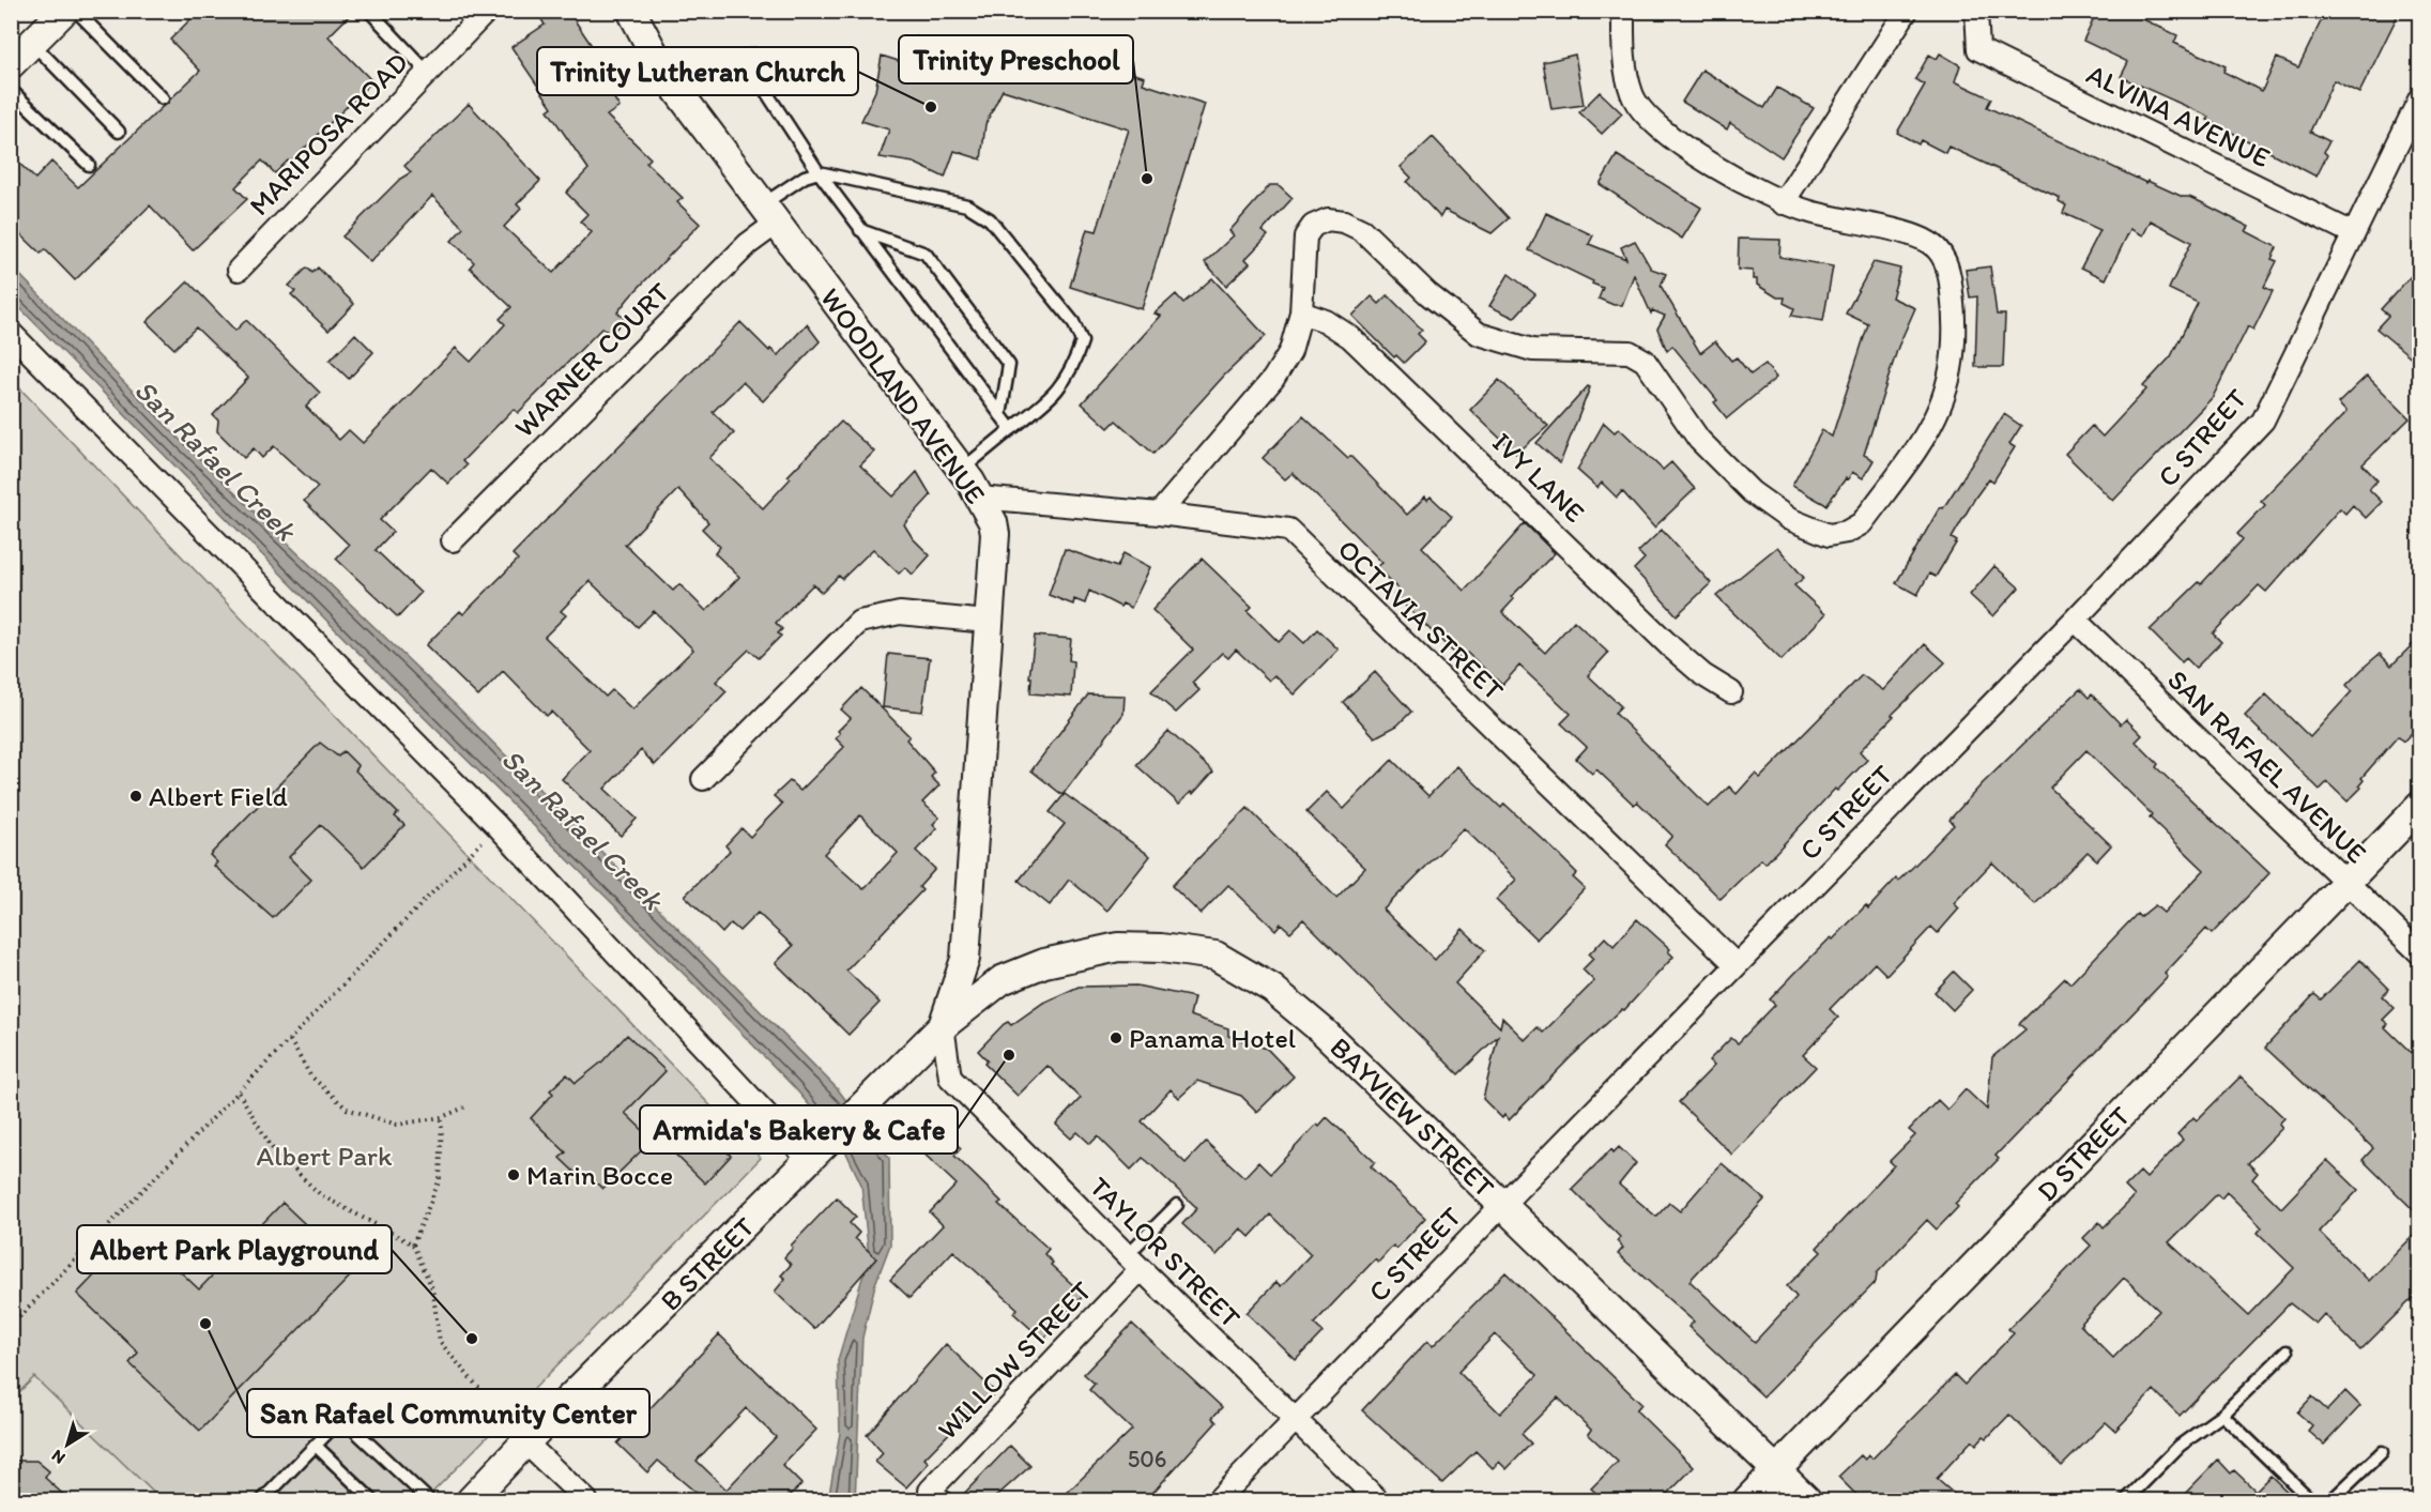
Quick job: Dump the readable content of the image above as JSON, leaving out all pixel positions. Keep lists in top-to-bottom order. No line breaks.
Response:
{"streets":{"street":["ALVINA AVENUE","MARIPOSA ROAD","WARNER COURT","WOODLAND AVENUE","C STREET","IVY LANE","OCTAVIA STREET","SAN RAFAEL AVENUE","BAYVIEW STREET","D STREET","TAYLOR STREET","B STREET","WILLOW STREET"]},"crossings":[["ALVINA AVENUE","C STREET"],["WARNER COURT","WOODLAND AVENUE"],["WOODLAND AVENUE","OCTAVIA STREET"],["WOODLAND AVENUE","BAYVIEW STREET"],["WOODLAND AVENUE","TAYLOR STREET"],["WOODLAND AVENUE","B STREET"],["C STREET","OCTAVIA STREET"],["C STREET","SAN RAFAEL AVENUE"],["C STREET","BAYVIEW STREET"],["C STREET","TAYLOR STREET"],["SAN RAFAEL AVENUE","D STREET"],["BAYVIEW STREET","D STREET"],["BAYVIEW STREET","TAYLOR STREET"],["BAYVIEW STREET","B STREET"],["TAYLOR STREET","B STREET"],["TAYLOR STREET","WILLOW STREET"]],"water":["San Rafael Creek"],"parks":["Albert Park"],"places":["Trinity Lutheran Church","Trinity Preschool","Albert Field","Panama Hotel","Armida's Bakery & Cafe","Marin Bocce","San Rafael Community Center","Albert Park Playground"],"house_numbers":["506"],"north":"bottom left"}
